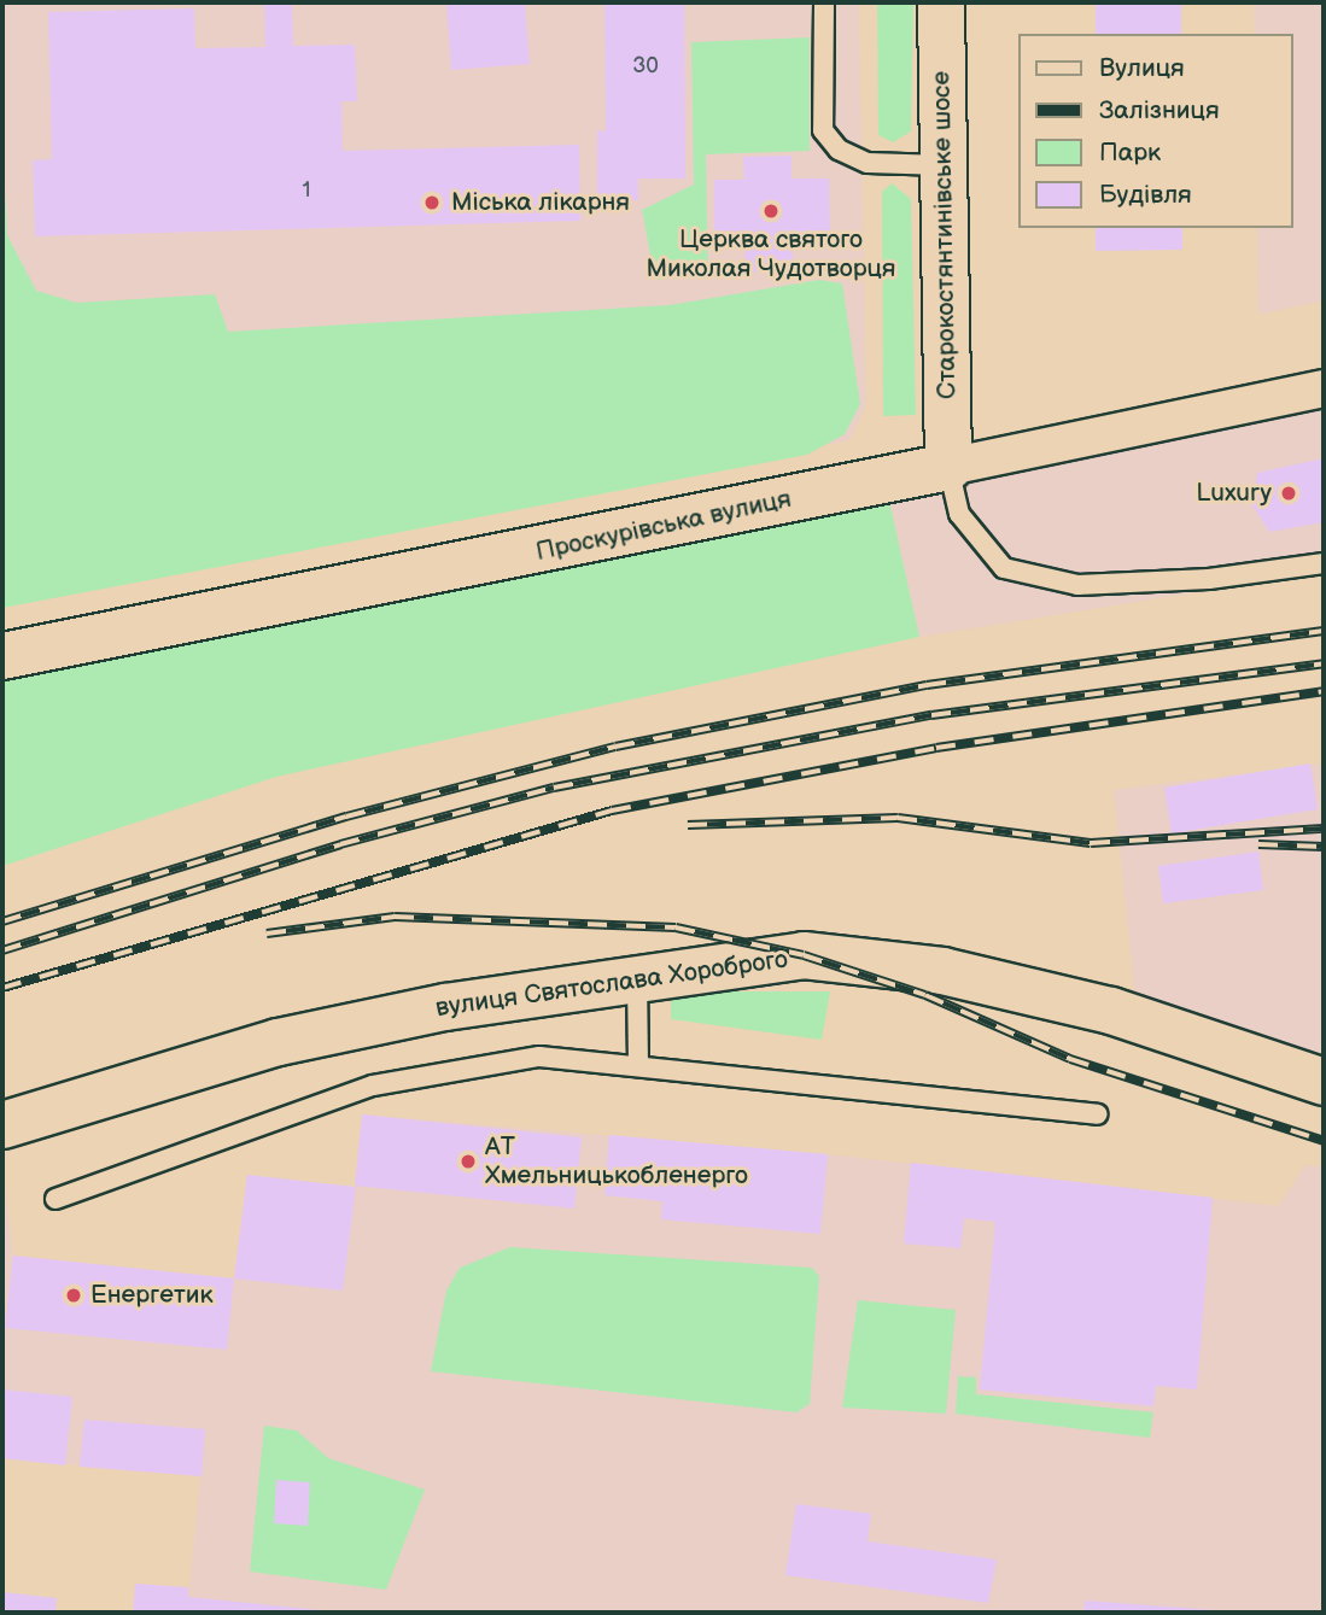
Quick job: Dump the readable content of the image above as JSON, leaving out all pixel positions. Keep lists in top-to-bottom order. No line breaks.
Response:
{"streets":{"main road":["Старокостянтинівське шосе","Проскурівська вулиця","вулиця Святослава Хороброго"]},"crossings":[["Старокостянтинівське шосе","Проскурівська вулиця"]],"places":["Міська лікарня","Церква святого Миколая Чудотворця","Luxury","АТ Хмельницькобленерго","Енергетик"],"house_numbers":["30","1"],"legend":["Вулиця","Залізниця","Парк","Будівля"]}
